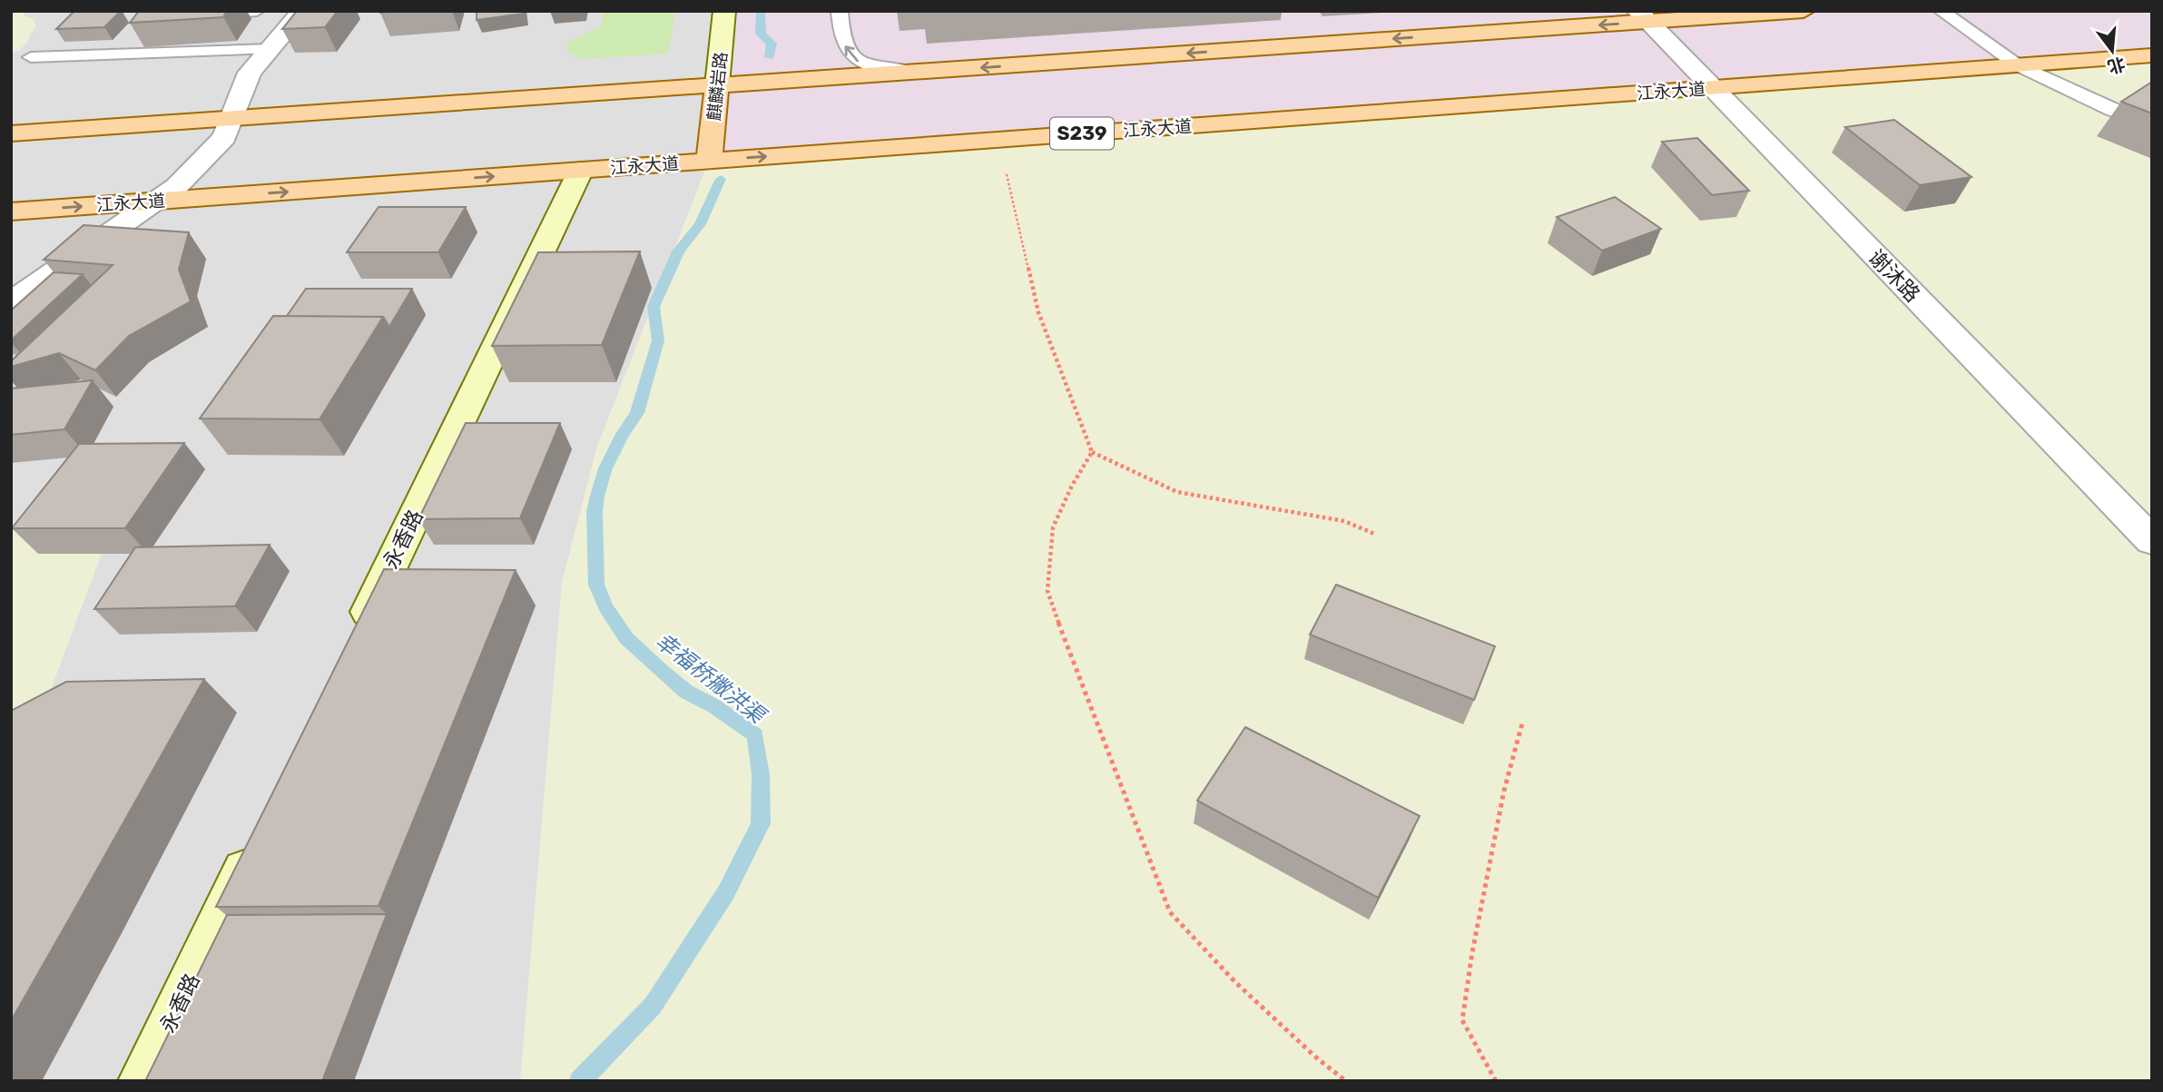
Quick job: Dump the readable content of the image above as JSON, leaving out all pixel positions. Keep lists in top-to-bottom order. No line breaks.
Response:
{"streets":{"main road":["麒麟岩路","江永大道","S239","永香路"],"street":["谢沐路"]},"crossings":[["麒麟岩路","江永大道"],["江永大道","谢沐路"],["江永大道","永香路"]],"water":["幸福桥撇洪渠"],"north":"bottom"}
